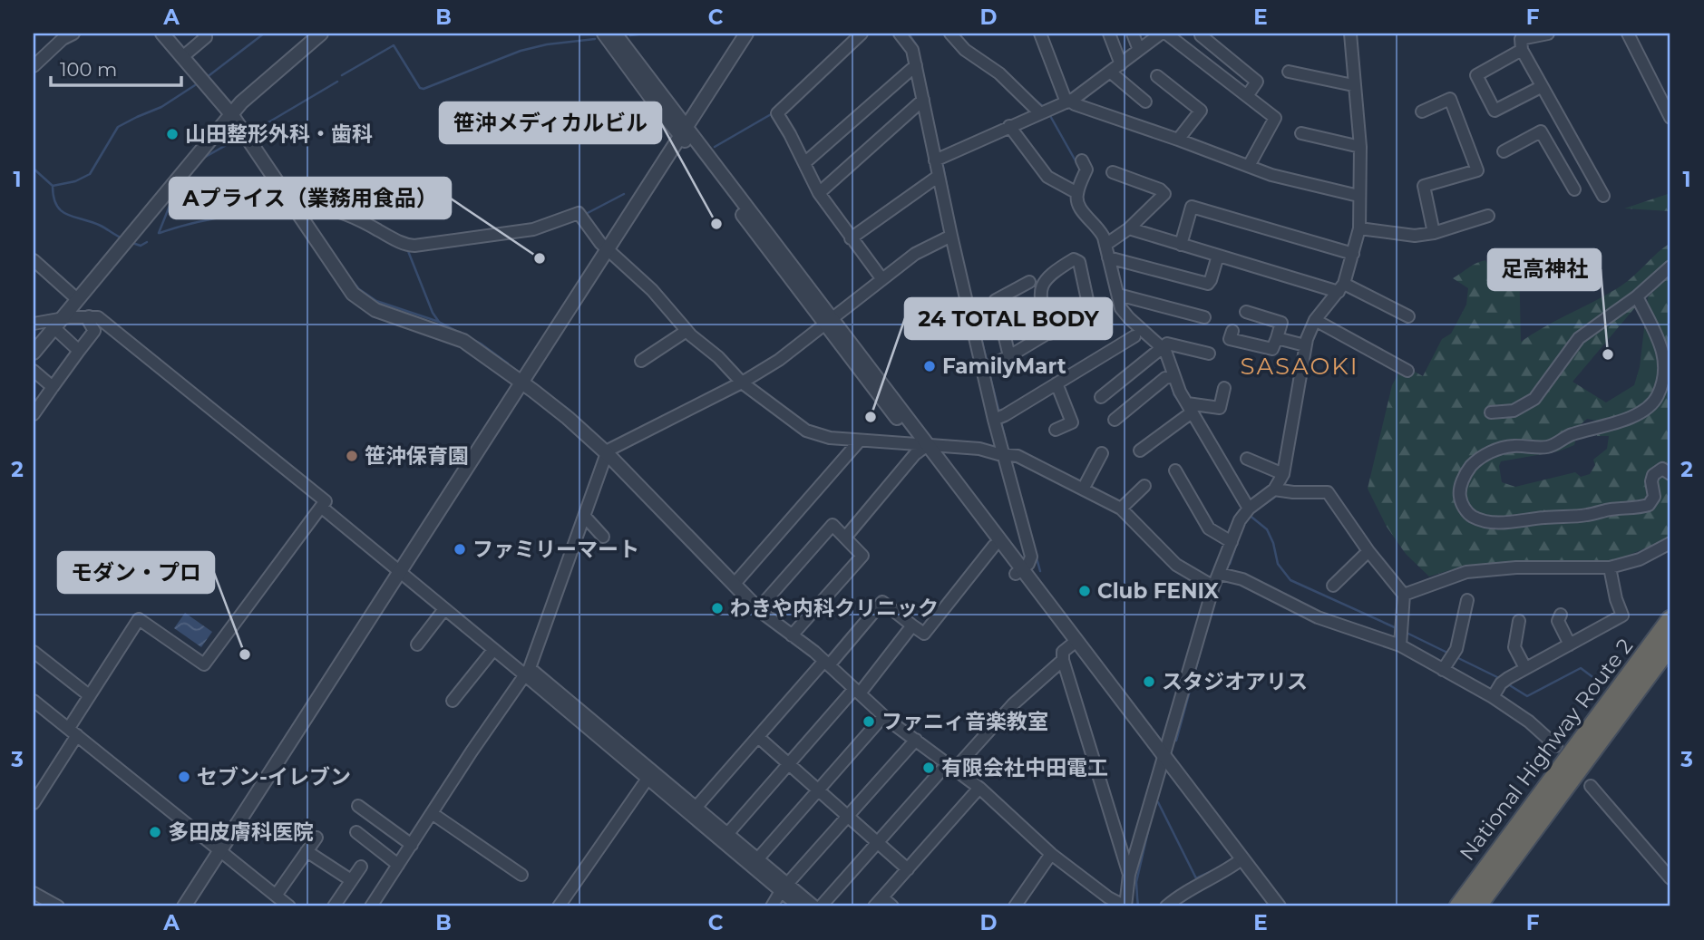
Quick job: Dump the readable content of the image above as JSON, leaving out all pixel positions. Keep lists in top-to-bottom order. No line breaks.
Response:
{"streets":{"highway":["National Highway Route 2"]},"districts":["SASAOKI"],"places":["山田整形外科・歯科","笹沖メディカルビル","Aプライス（業務用食品）","足高神社","FamilyMart","24 TOTAL BODY","笹沖保育園","ファミリーマート","Club FENIX","わきや内科クリニック","モダン・プロ","スタジオアリス","ファニィ音楽教室","有限会社中田電工","セブン-イレブン","多田皮膚科医院"],"scale_bar":"100 m","grid":{"columns":["A","B","C","D","E","F"],"rows":["1","2","3"]}}
